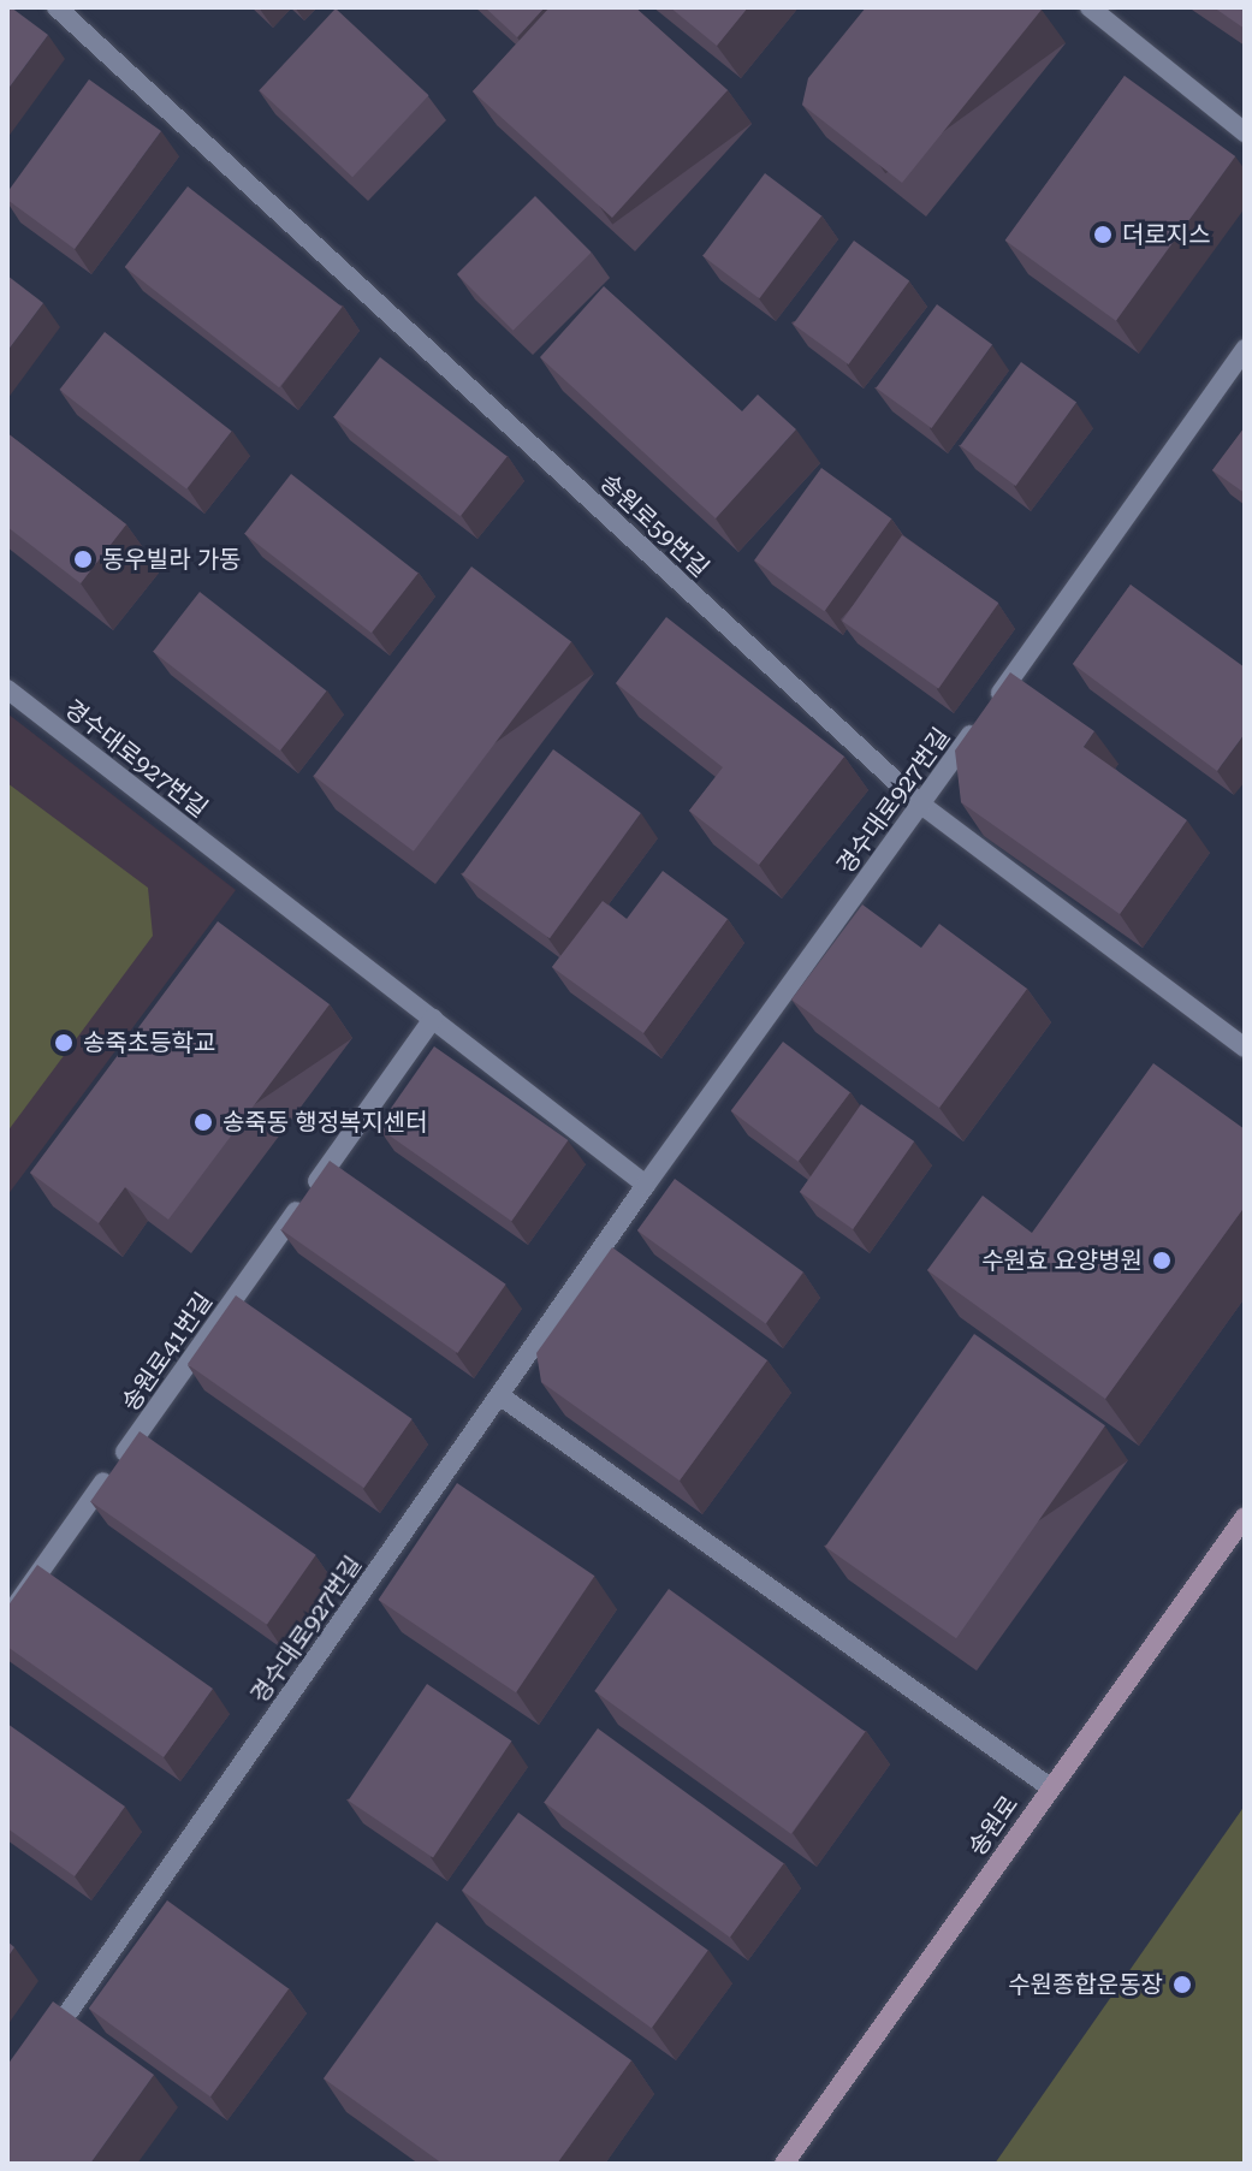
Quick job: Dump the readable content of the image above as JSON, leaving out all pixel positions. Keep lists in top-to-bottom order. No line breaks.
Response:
{"streets":{"main road":["송원로"],"street":["송원로59번길","경수대로927번길","송원로41번길"]},"crossings":[["송원로59번길","경수대로927번길"],["경수대로927번길","송원로41번길"]],"places":["더로지스","동우빌라 가동","송죽초등학교","송죽동 행정복지센터","수원효 요양병원","수원종합운동장"]}
